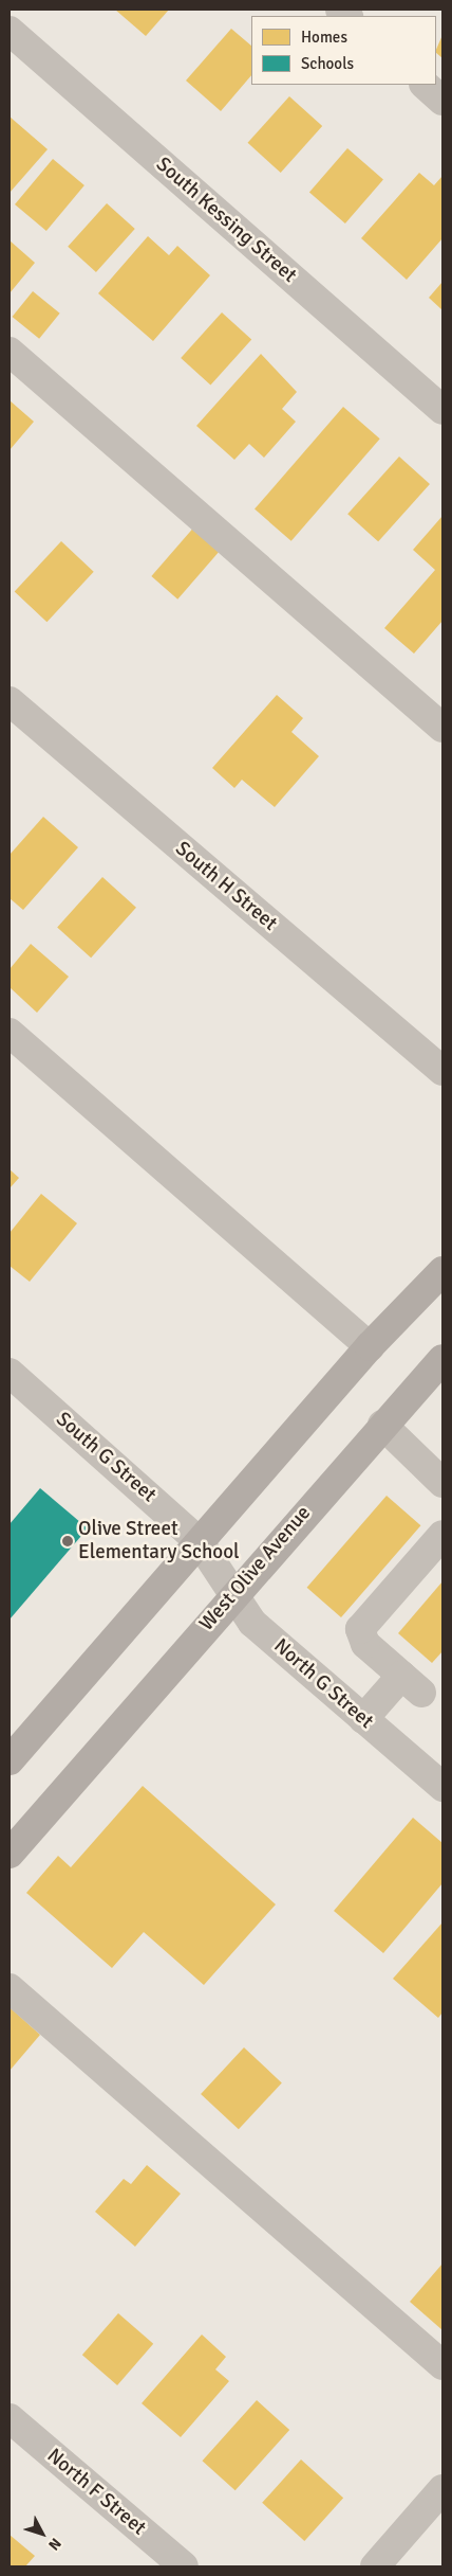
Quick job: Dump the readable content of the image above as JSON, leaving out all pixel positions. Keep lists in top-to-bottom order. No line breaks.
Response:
{"streets":{"main road":["West Olive Avenue"],"street":["South Kessing Street","South H Street","South G Street","North G Street","North F Street"]},"crossings":[["South G Street","North G Street"],["West Olive Avenue","North G Street"]],"places":["Olive Street Elementary School"],"legend":["Homes","Schools"],"north":"bottom right"}
